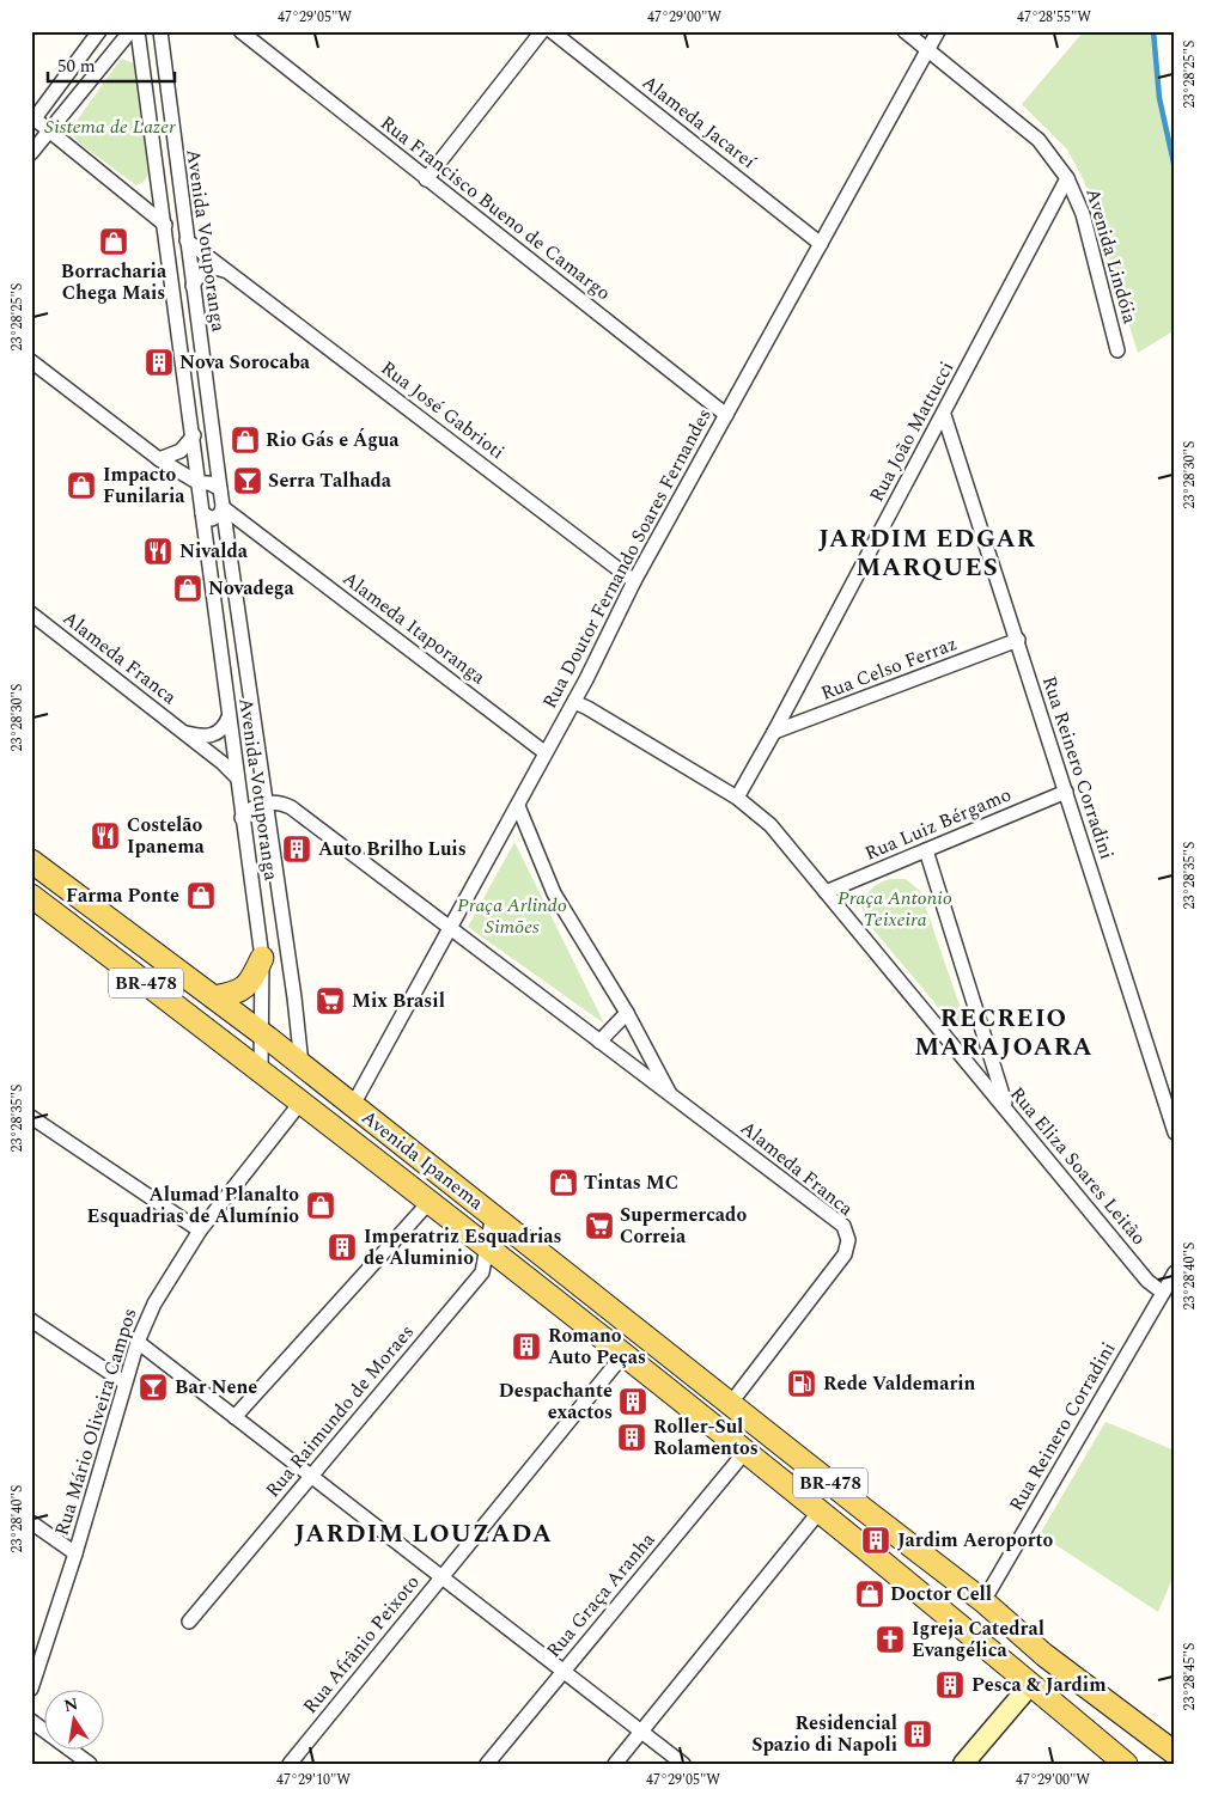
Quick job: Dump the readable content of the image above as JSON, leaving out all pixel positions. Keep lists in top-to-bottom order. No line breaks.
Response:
{"streets":{"main road":["BR-478","Avenida Ipanema"],"street":["Alameda Jacareí","Rua Francisco Bueno de Camargo","Avenida Votuporanga","Avenida Lindóia","Rua José Gabrioti","Rua João Mattucci","Rua Doutor Fernando Soares Fernandes","Alameda Itaporanga","Alameda Franca","Rua Celso Ferraz","Rua Reinero Corradini","Rua Luiz Bérgamo","Rua Eliza Soares Leitão","Rua Raimundo de Moraes","Rua Mário Oliveira Campos","Rua Graça Aranha","Rua Afrânio Peixoto"]},"crossings":[["Alameda Jacareí","Rua Doutor Fernando Soares Fernandes"],["Rua Francisco Bueno de Camargo","Rua Doutor Fernando Soares Fernandes"],["Avenida Votuporanga","Rua José Gabrioti"],["Avenida Votuporanga","Alameda Itaporanga"],["Avenida Votuporanga","Alameda Franca"],["Avenida Votuporanga","Avenida Ipanema"],["Avenida Lindóia","Rua João Mattucci"],["Avenida Lindóia","Rua Doutor Fernando Soares Fernandes"],["Rua José Gabrioti","Rua Doutor Fernando Soares Fernandes"],["Rua João Mattucci","Rua Celso Ferraz"],["Rua João Mattucci","Rua Reinero Corradini"],["Rua João Mattucci","Rua Eliza Soares Leitão"],["Rua Doutor Fernando Soares Fernandes","Alameda Itaporanga"],["Rua Doutor Fernando Soares Fernandes","Alameda Franca"],["Rua Doutor Fernando Soares Fernandes","Avenida Ipanema"],["Rua Doutor Fernando Soares Fernandes","Rua Eliza Soares Leitão"],["Alameda Franca","Avenida Ipanema"],["Rua Celso Ferraz","Rua Reinero Corradini"],["Rua Reinero Corradini","Rua Luiz Bérgamo"],["Rua Reinero Corradini","Avenida Ipanema"],["Rua Reinero Corradini","Rua Eliza Soares Leitão"],["Rua Luiz Bérgamo","Rua Eliza Soares Leitão"],["Avenida Ipanema","Rua Raimundo de Moraes"],["Avenida Ipanema","Rua Mário Oliveira Campos"],["Avenida Ipanema","Rua Graça Aranha"],["Avenida Ipanema","Rua Afrânio Peixoto"]],"districts":["JARDIM EDGAR MARQUES","RECREIO MARAJOARA","JARDIM LOUZADA"],"parks":["Sistema de Lazer","Praça Antonio Teixeira","Praça Arlindo Simões"],"places":{"shop":["Borracharia Chega Mais","Rio Gás e Água","Impacto Funilaria","Novadega","Farma Ponte","Tintas MC","Alumad Planalto Esquadrias de Alumínio","Doctor Cell"],"building":["Nova Sorocaba","Auto Brilho Luis","Imperatriz Esquadrias de Aluminio","Romano Auto Peças","Despachante exactos","Roller-Sul Rolamentos","Jardim Aeroporto","Pesca & Jardim","Residencial Spazio di Napoli"],"bar":["Serra Talhada","Bar Nene"],"restaurant":["Nivalda","Costelão Ipanema"],"supermarket":["Mix Brasil","Supermercado Correia"],"fuel station":["Rede Valdemarin"],"church":["Igreja Catedral Evangélica"]},"scale_bar":"50 m","north":"top","coordinates":["47°29'05\"W","47°29'00\"W","47°28'55\"W","23°28'25\"S","23°28'30\"S","23°28'35\"S","23°28'40\"S","23°28'45\"S","47°29'10\"W"]}
